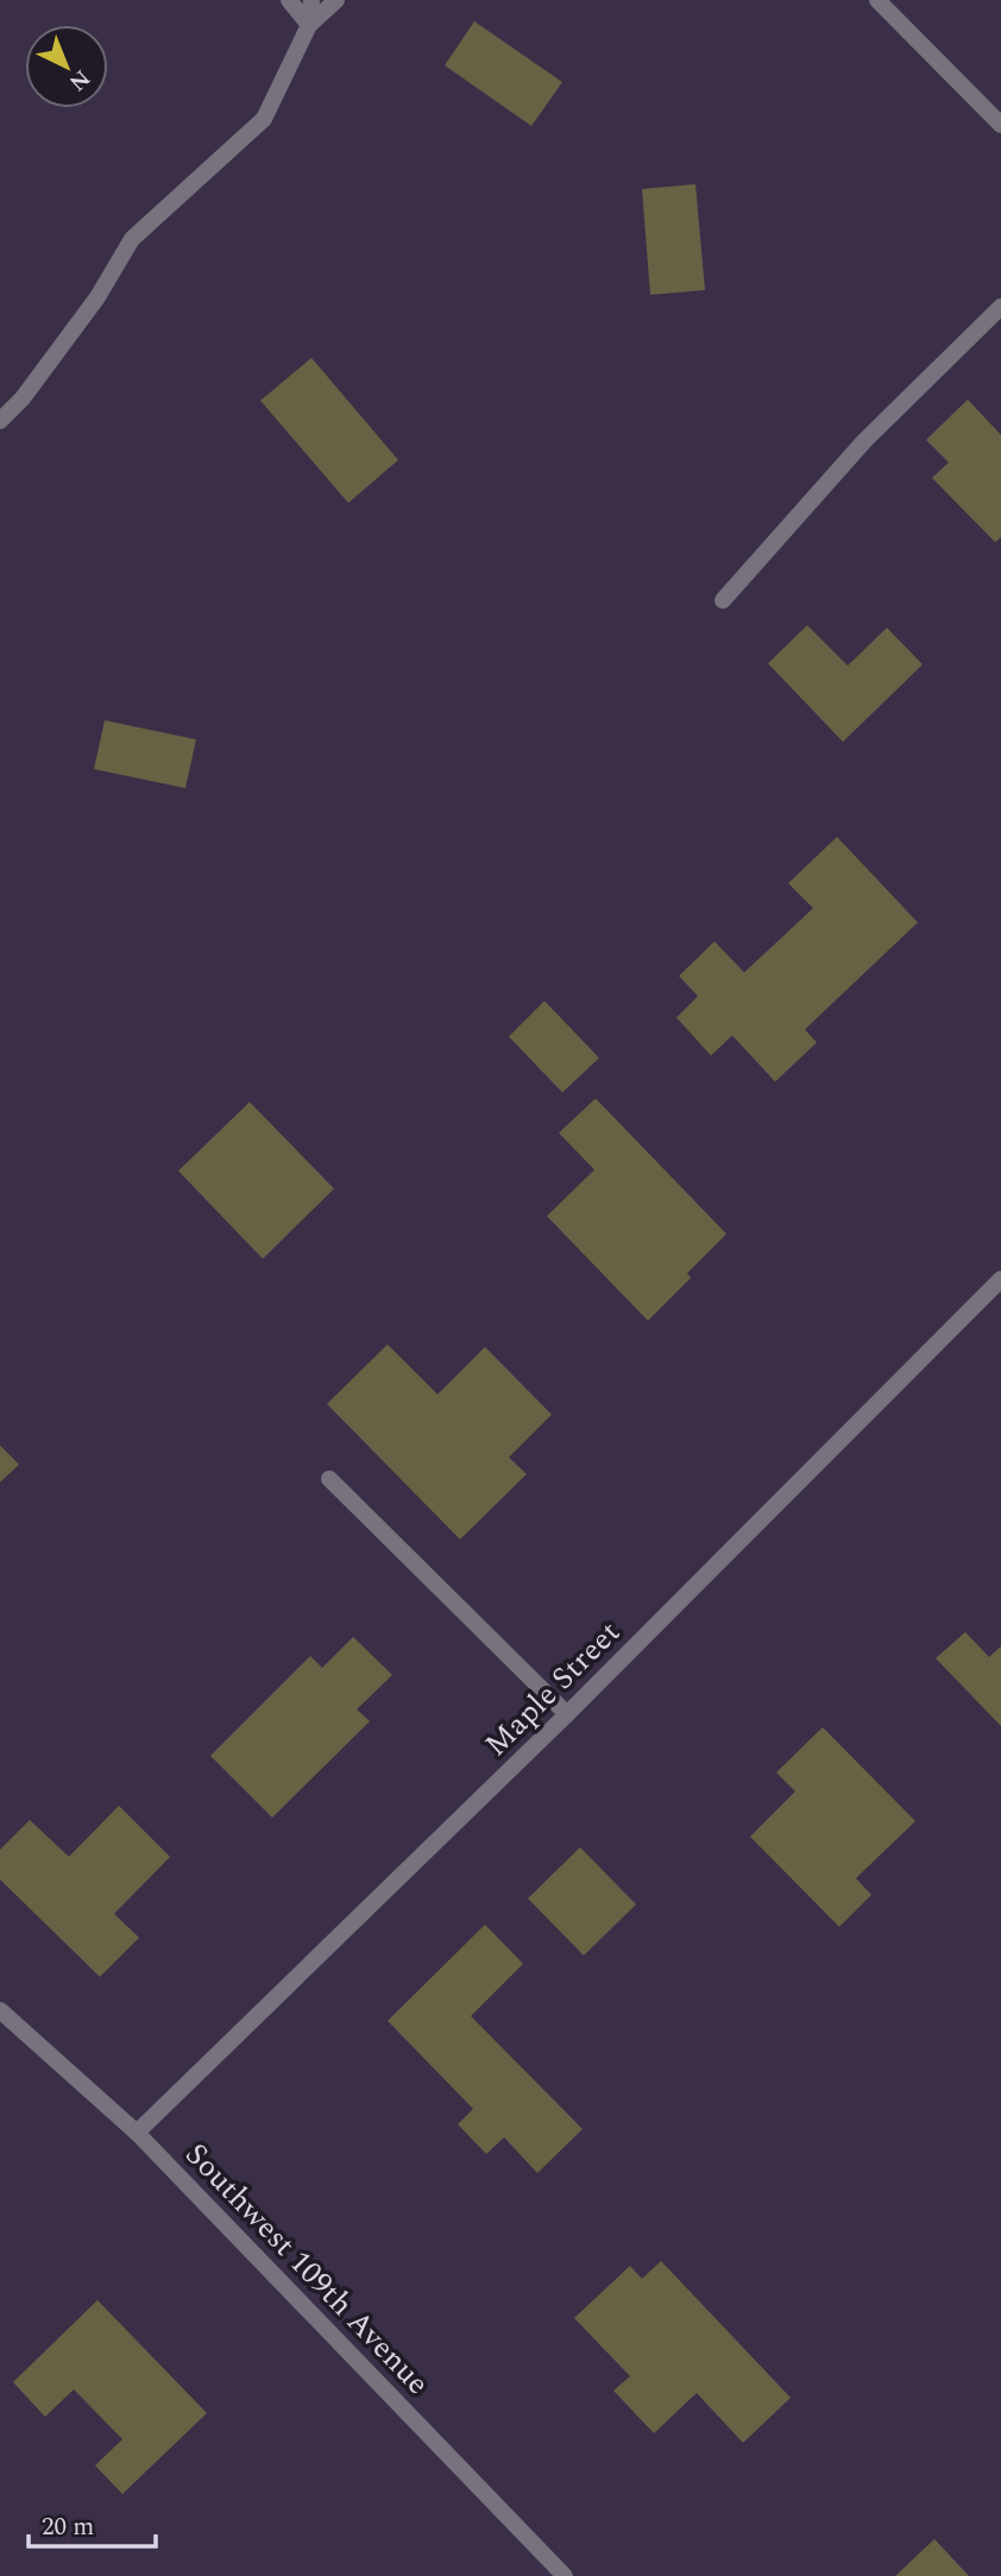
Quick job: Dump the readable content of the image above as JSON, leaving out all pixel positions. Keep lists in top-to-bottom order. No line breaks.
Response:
{"streets":{"street":["Maple Street","Southwest 109th Avenue"]},"crossings":[["Maple Street","Southwest 109th Avenue"]],"scale_bar":"20 m","north":"bottom right"}
